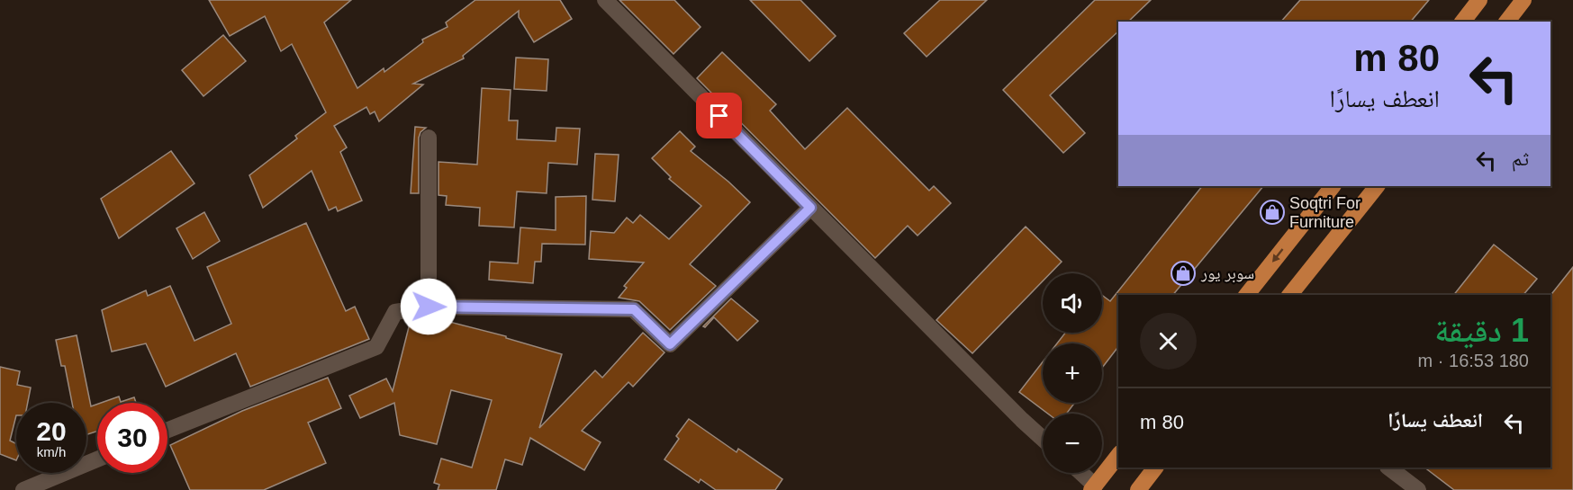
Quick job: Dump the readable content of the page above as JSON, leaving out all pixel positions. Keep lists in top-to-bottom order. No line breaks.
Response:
{"places":{"shop":["Soqtri For Furniture","سوبر يور"]},"page":{"turn":["80 m","انعطف يسارًا"],"then":"ثم","map_buttons":["+","−"],"heading":["1 دقيقة","180 m · 16:53"],"list":[{"name":"انعطف يسارًا","value":"80 m"}],"speed":"20 km/h","limit":"30"}}
